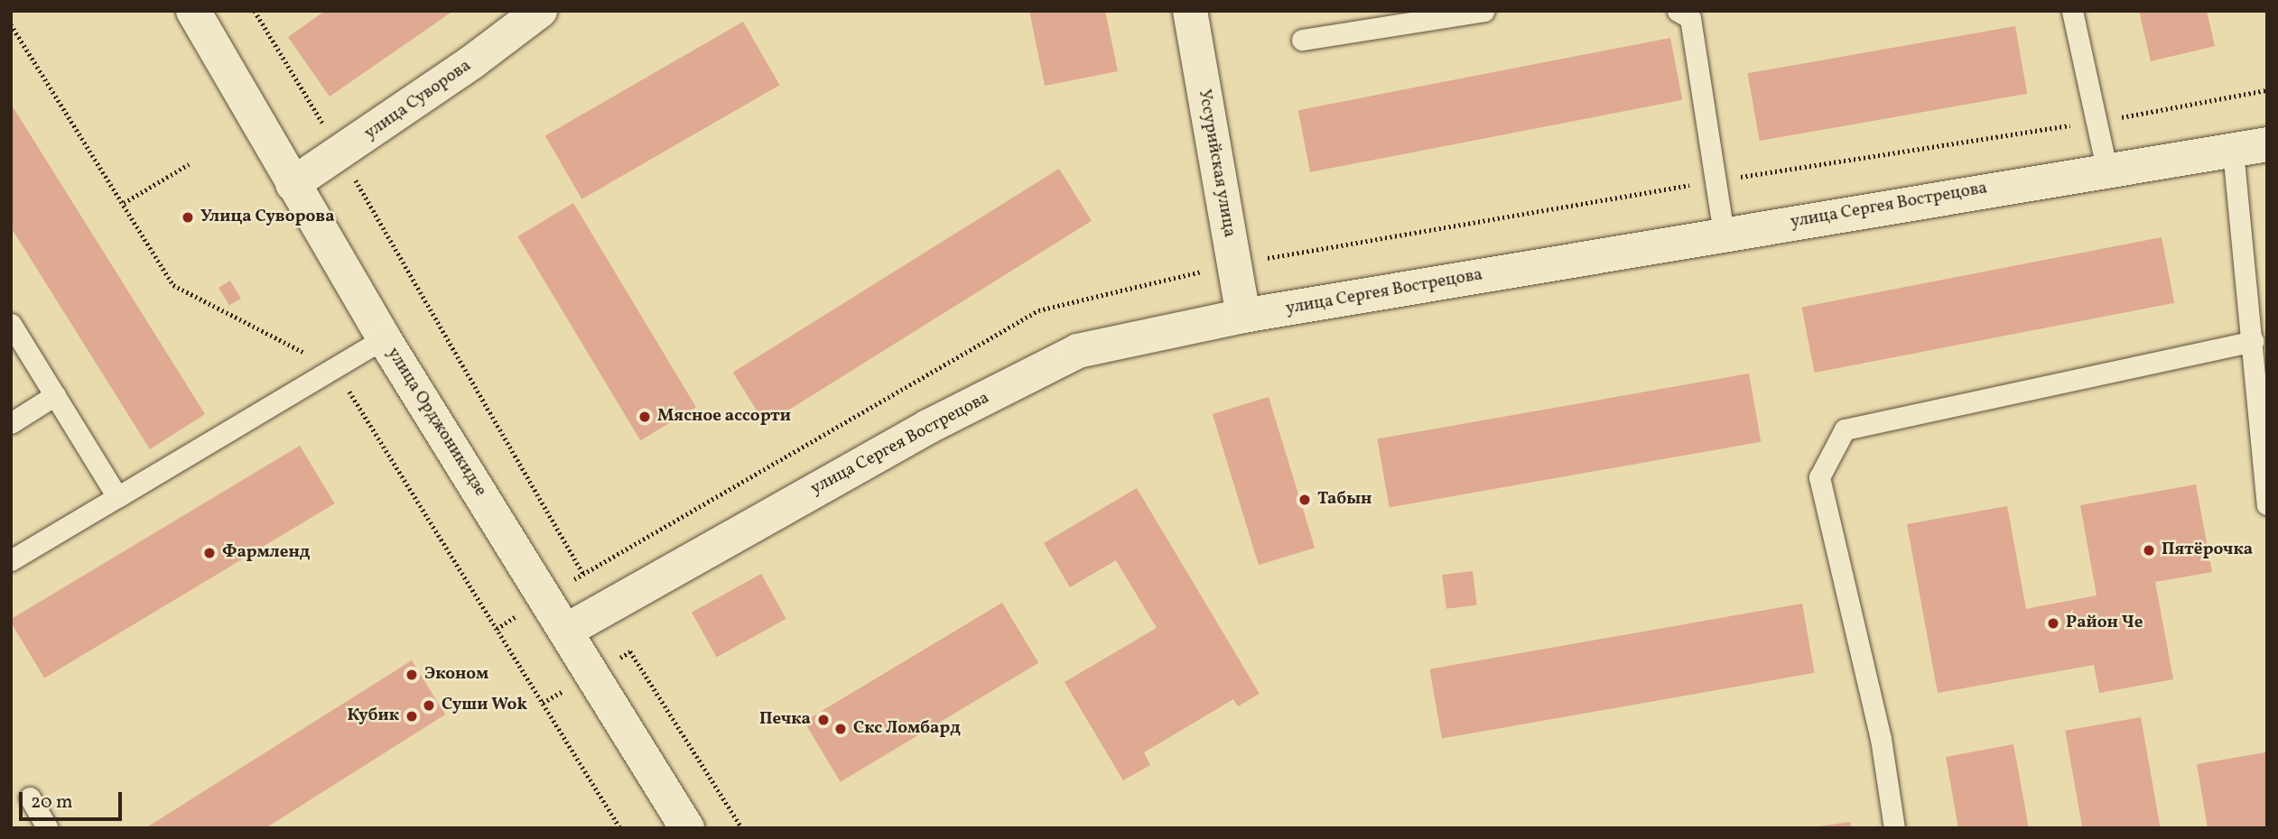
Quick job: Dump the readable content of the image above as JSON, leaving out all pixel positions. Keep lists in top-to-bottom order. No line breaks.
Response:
{"streets":{"street":["улица Суворова","Уссурийская улица","улица Сергея Вострецова","улица Орджоникидзе"]},"crossings":[["улица Суворова","улица Орджоникидзе"],["Уссурийская улица","улица Сергея Вострецова"],["улица Сергея Вострецова","улица Орджоникидзе"]],"places":["Улица Суворова","Мясное ассорти","Табын","Пятёрочка","Фармленд","Район Че","Эконом","Суши Wok","Кубик","Печка","Скс Ломбард"],"scale_bar":"20 m"}
